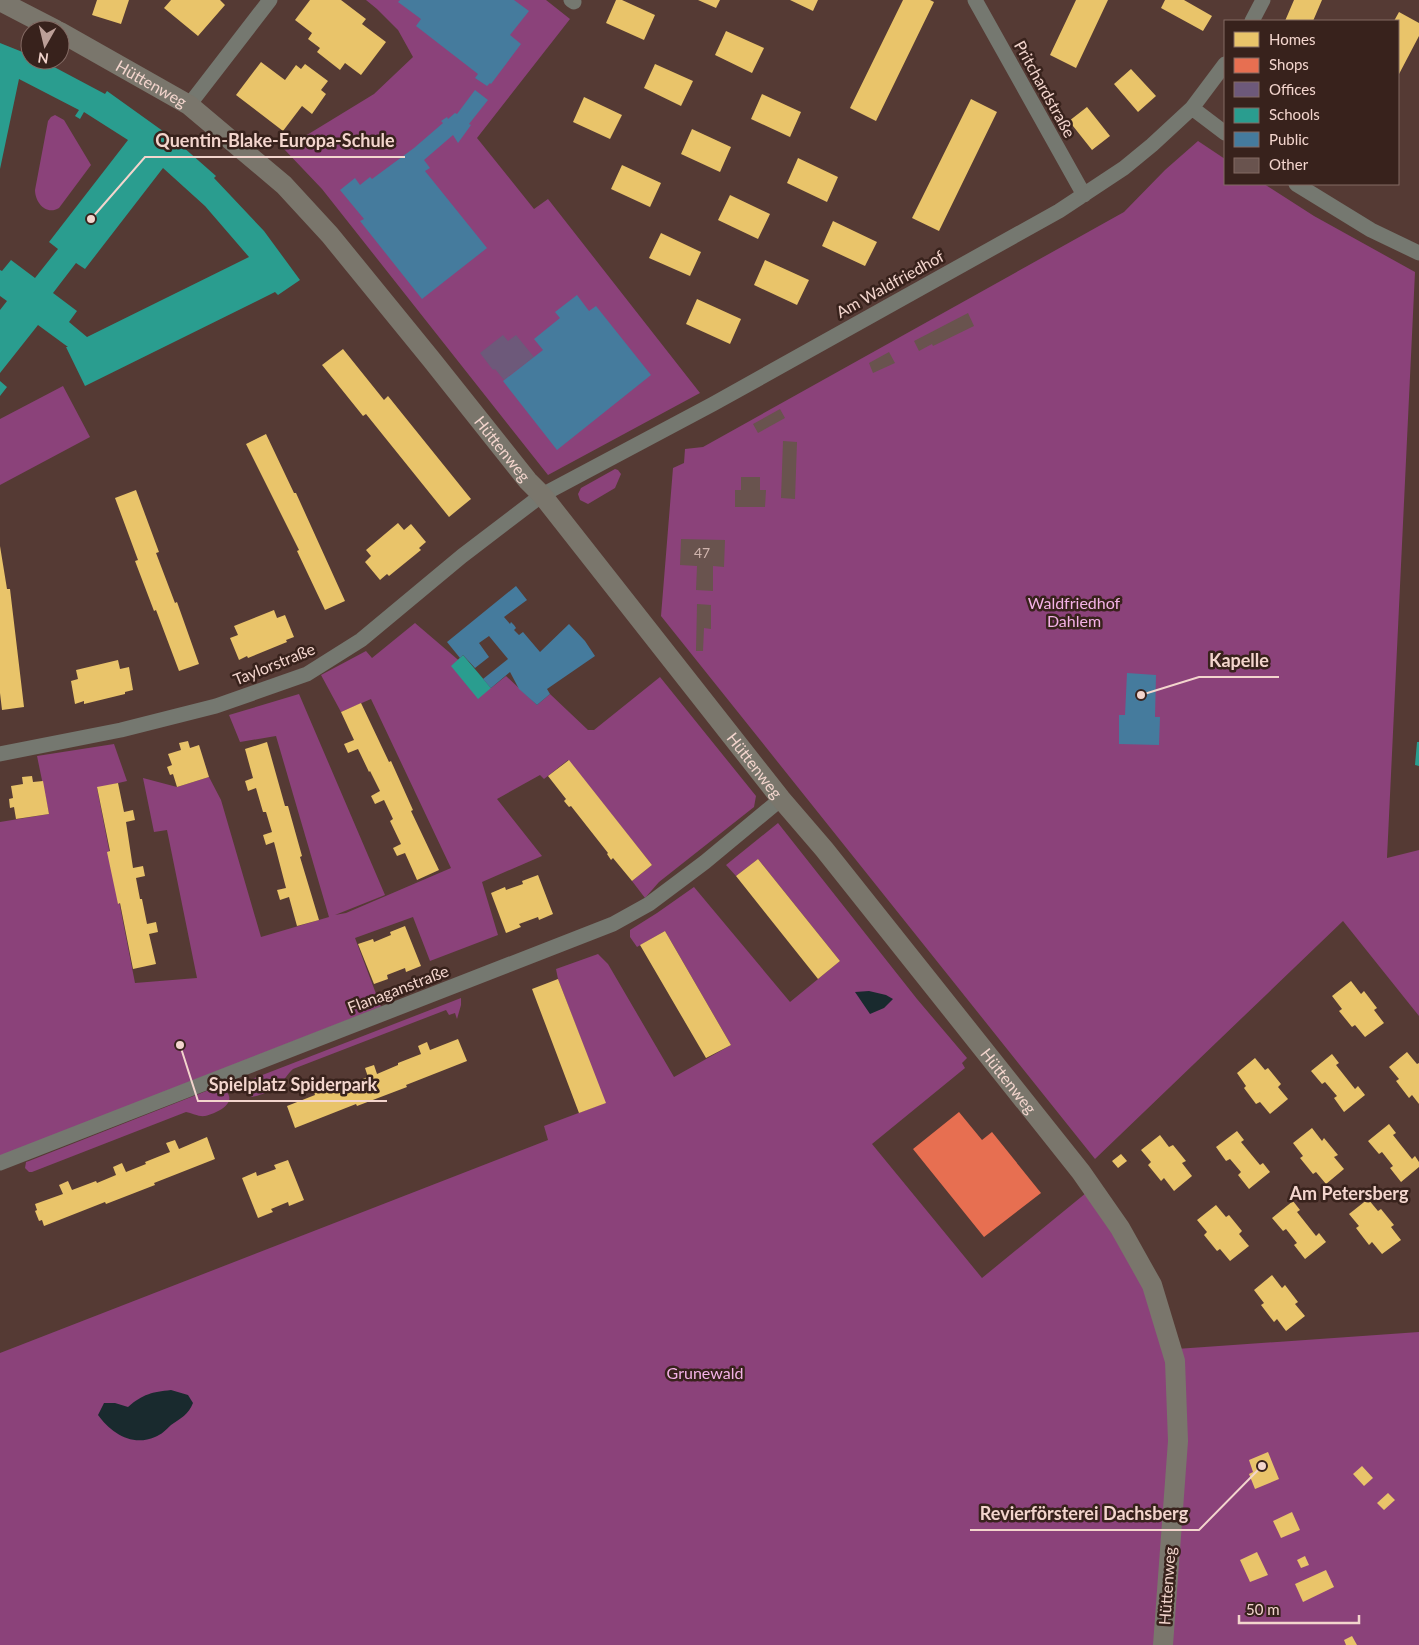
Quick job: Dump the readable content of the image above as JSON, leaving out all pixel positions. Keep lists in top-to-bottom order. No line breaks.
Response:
{"streets":{"main road":["Hüttenweg"],"street":["Pritchardstraße","Am Waldfriedhof","Taylorstraße","Flanaganstraße"]},"crossings":[["Hüttenweg","Am Waldfriedhof"],["Hüttenweg","Taylorstraße"],["Hüttenweg","Flanaganstraße"],["Pritchardstraße","Am Waldfriedhof"],["Am Waldfriedhof","Taylorstraße"]],"districts":["Am Petersberg"],"parks":["Waldfriedhof Dahlem","Grunewald"],"places":["Quentin-Blake-Europa-Schule","Kapelle","Spielplatz Spiderpark","Revierförsterei Dachsberg"],"house_numbers":["47"],"legend":["Homes","Shops","Offices","Schools","Public","Other"],"scale_bar":"50 m","north":"bottom"}
